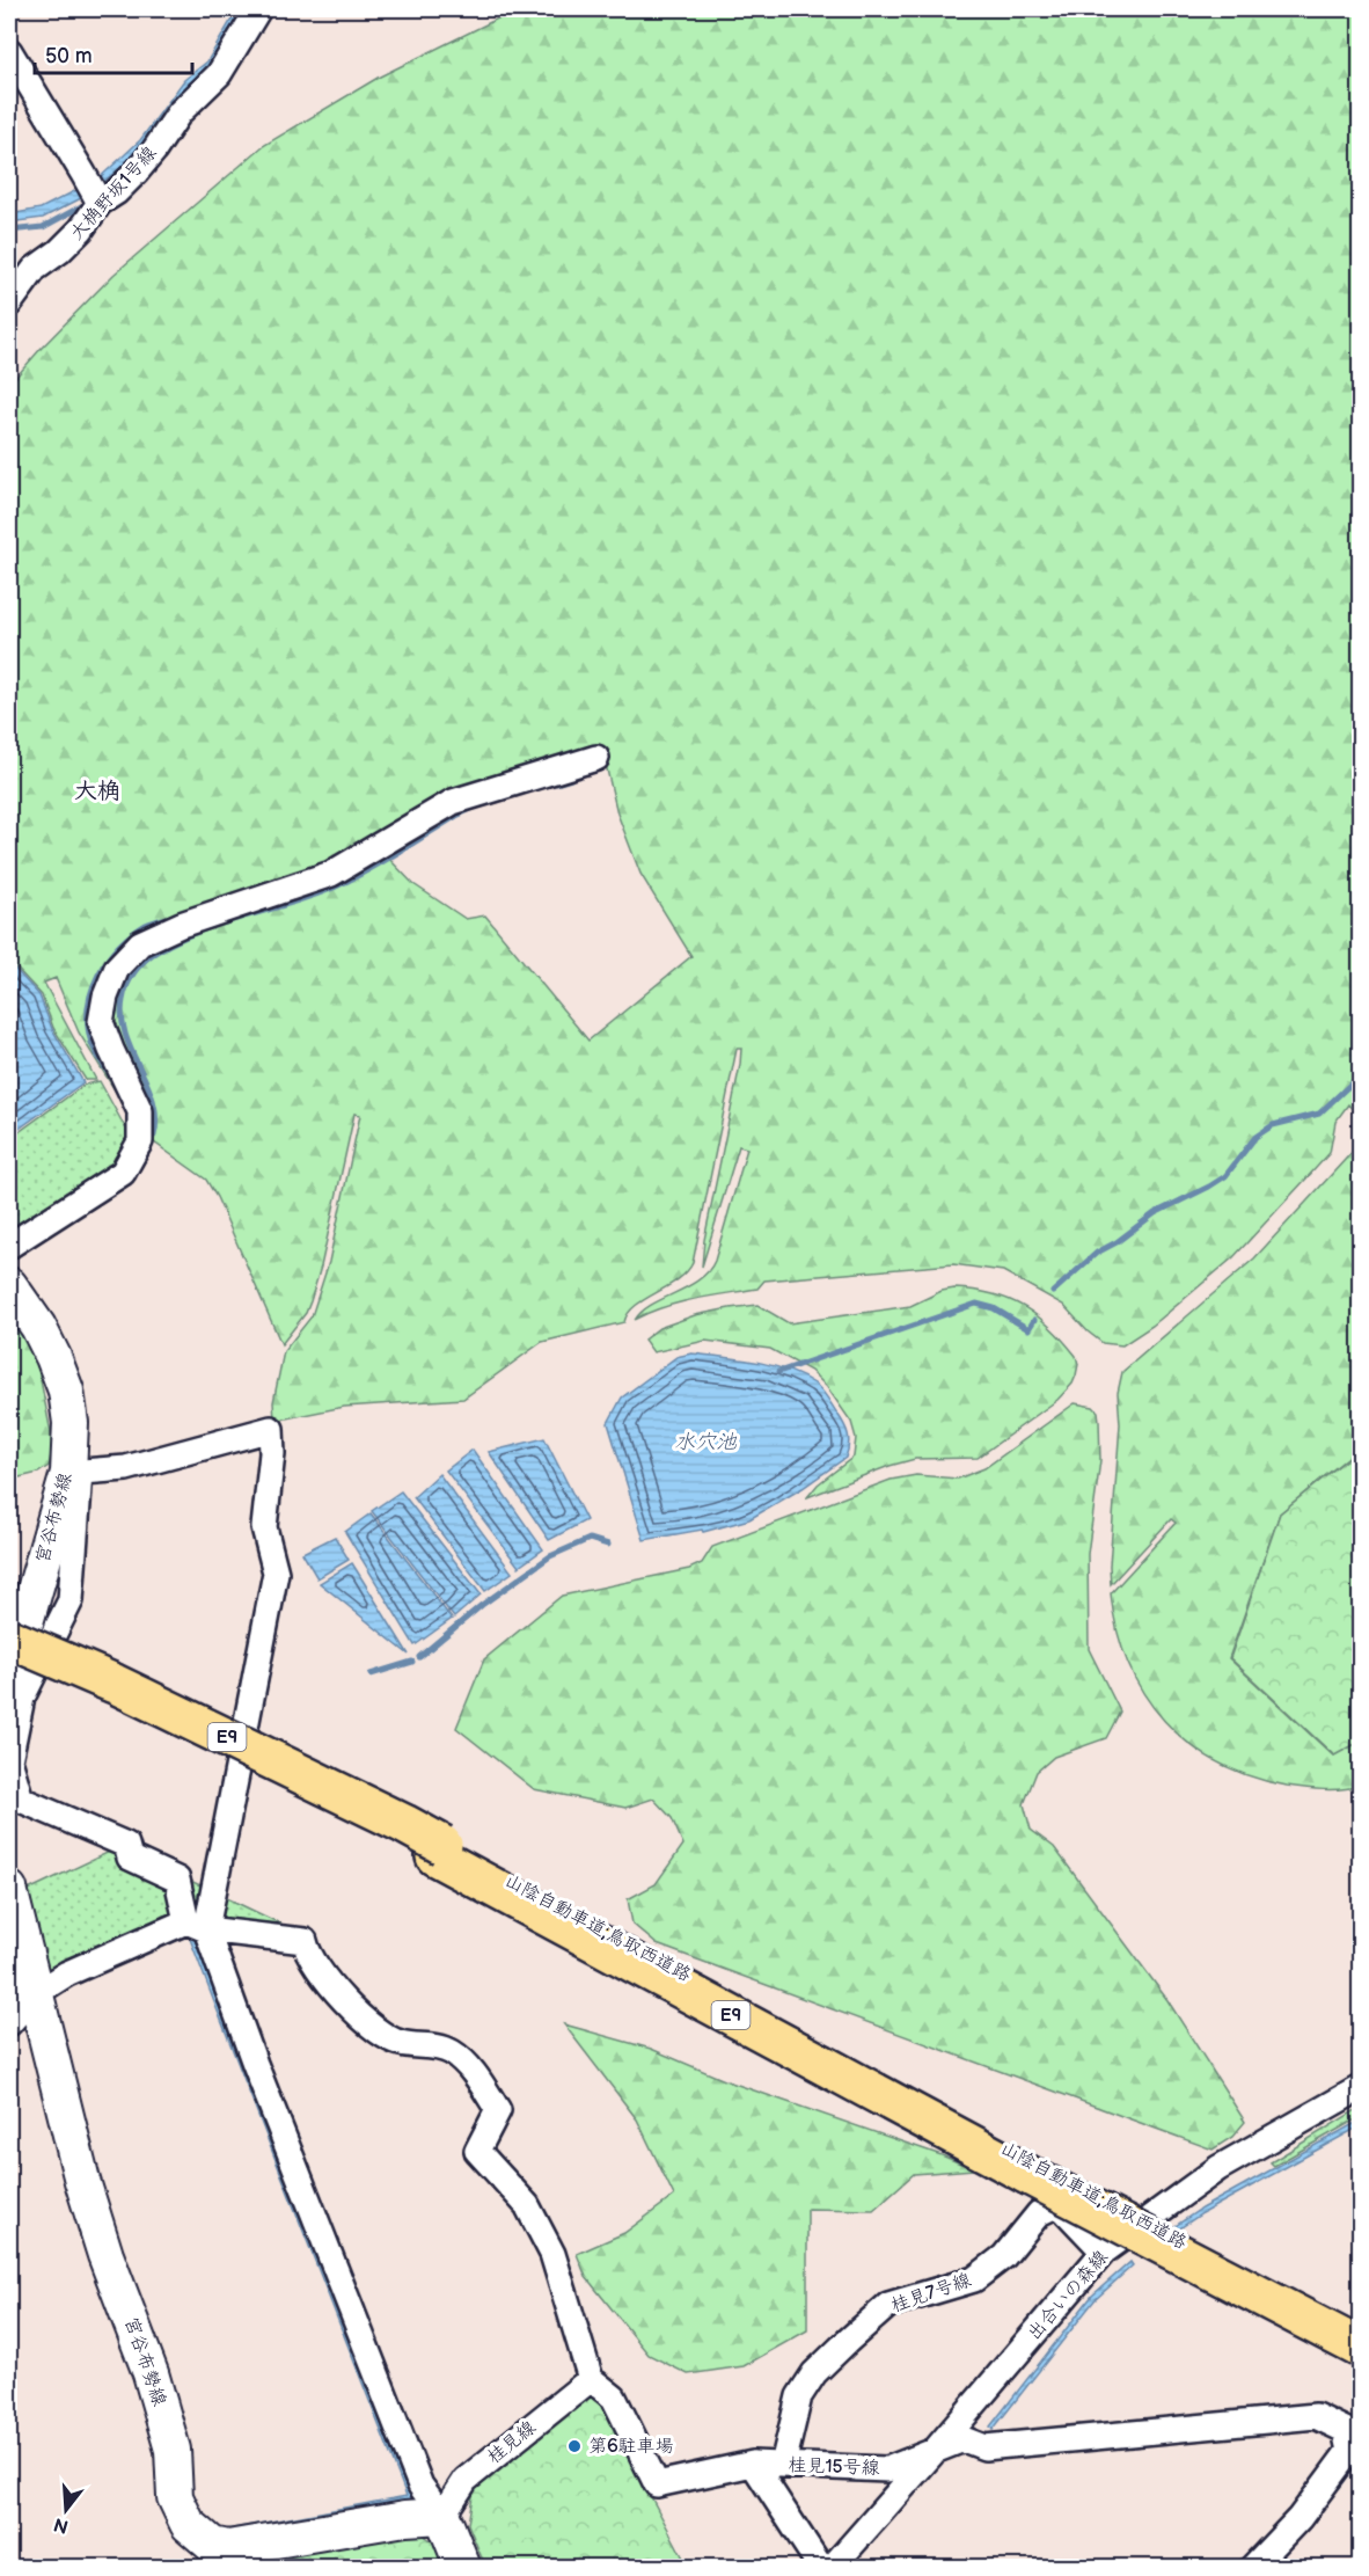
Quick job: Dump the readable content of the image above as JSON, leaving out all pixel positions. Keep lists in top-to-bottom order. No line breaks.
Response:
{"streets":{"highway":["E9","山陰自動車道;鳥取西道路"],"street":["大桷野坂1号線","宮谷布勢線","桂見7号線","出合いの森線","桂見線","桂見15号線"]},"crossings":[["宮谷布勢線","桂見線"],["桂見7号線","出合いの森線"],["桂見7号線","桂見15号線"],["出合いの森線","桂見15号線"],["桂見線","桂見15号線"]],"districts":["大桷"],"water":["水穴池"],"places":["第6駐車場"],"scale_bar":"50 m","north":"bottom"}
